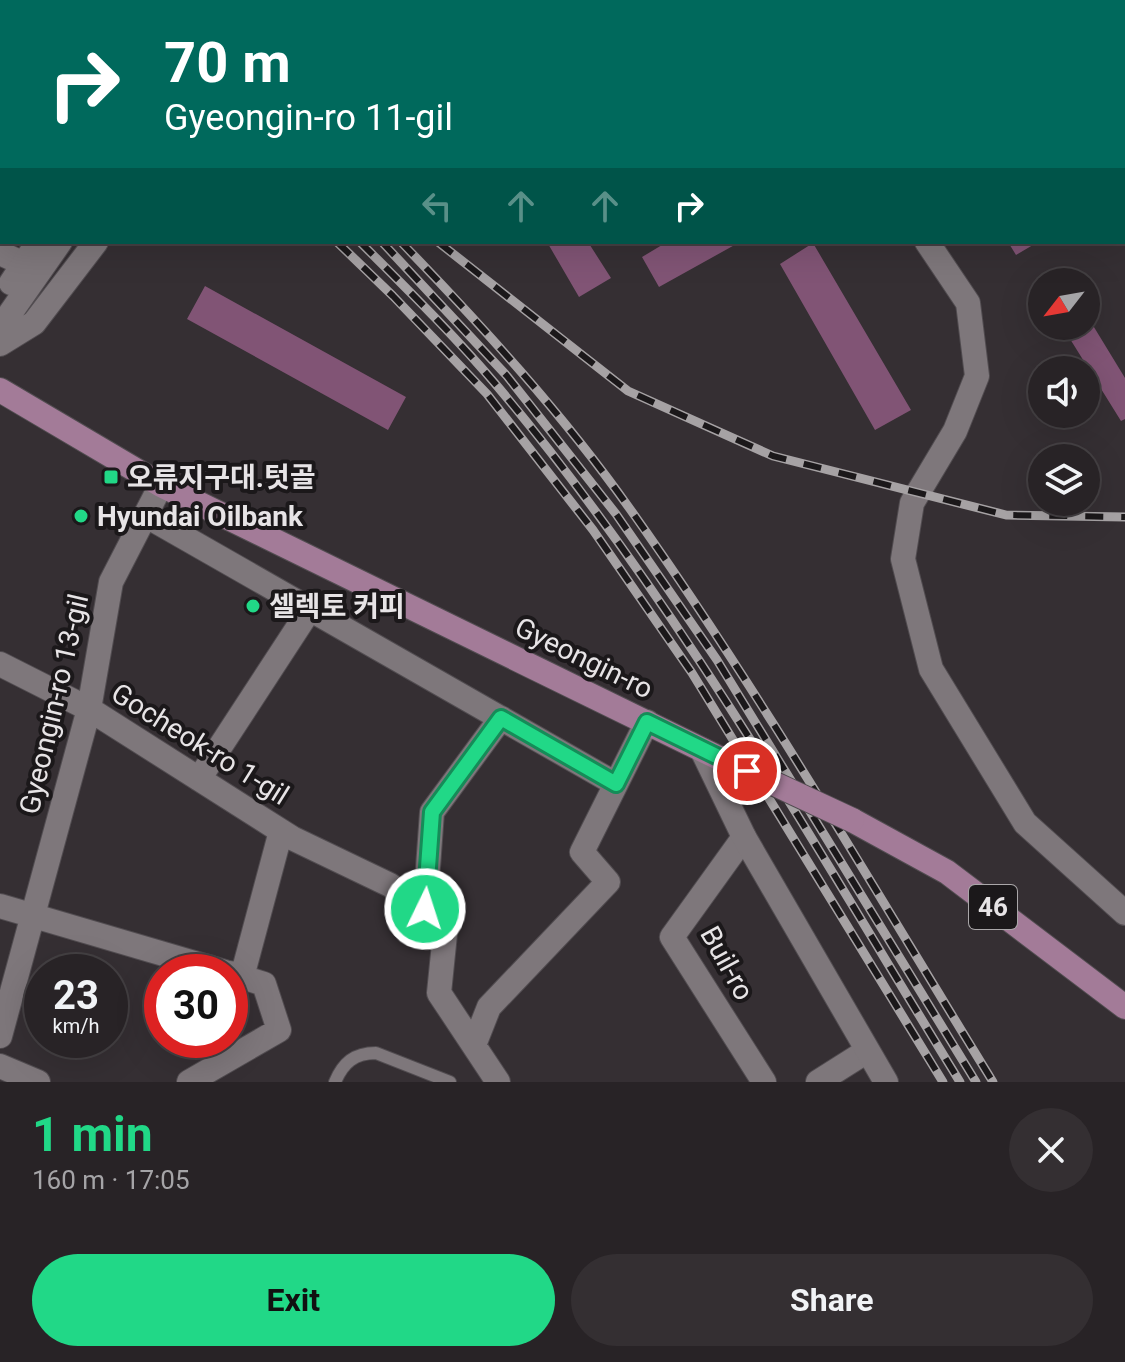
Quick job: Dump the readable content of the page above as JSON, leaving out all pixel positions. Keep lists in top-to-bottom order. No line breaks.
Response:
{"streets":{"main road":["Gyeongin-ro","46"],"street":["Gyeongin-ro 13-gil","Gocheok-ro 1-gil","Buil-ro"]},"crossings":[["Gyeongin-ro","Gyeongin-ro 13-gil"],["Gyeongin-ro 13-gil","Gocheok-ro 1-gil"]],"places":{"transit":["오류지구대.텃골"],"other":["Hyundai Oilbank","셀렉토 커피"]},"north":"bottom left","page":{"turn":["70 m","Gyeongin-ro 11-gil"],"speed":"23 km/h","limit":"30","heading":["1 min","160 m · 17:05"],"buttons":["Exit","Share"]}}
